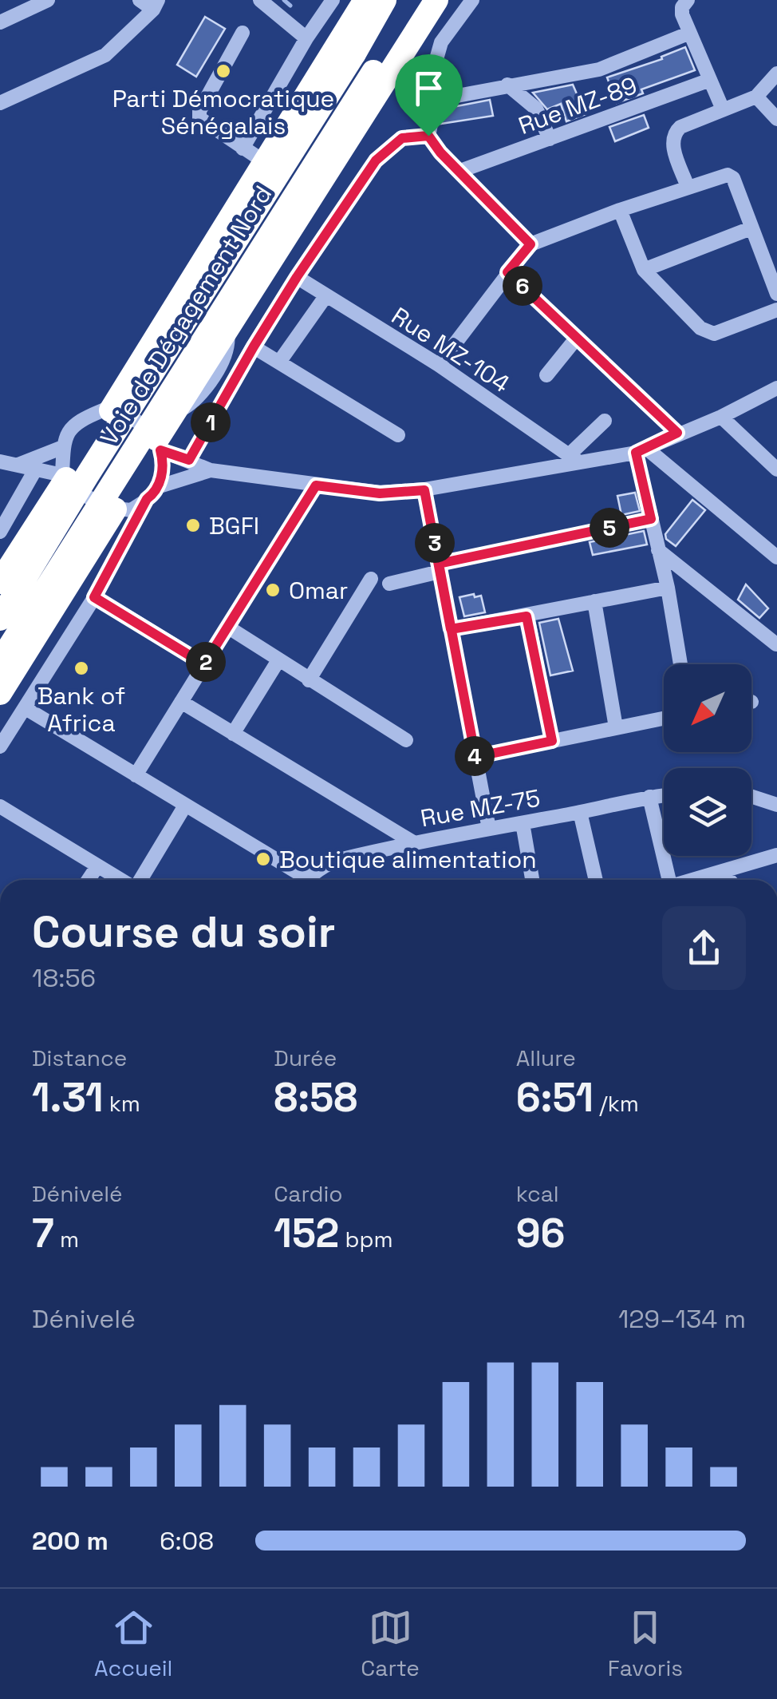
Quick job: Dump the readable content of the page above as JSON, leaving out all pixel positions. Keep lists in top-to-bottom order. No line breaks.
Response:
{"streets":{"highway":["Voie de Dégagement Nord"],"street":["Rue MZ-89","Rue MZ-104","Rue MZ-75"]},"places":["Parti Démocratique Sénégalais","BGFI","Omar","Bank of Africa","Boutique alimentation"],"north":"bottom left","page":{"pins":["6","1","5","3","2","4"],"heading":["Course du soir","18:56"],"stats":[["Distance","1.31 km"],["Durée","8:58"],["Allure","6:51 /km"],["Dénivelé","7 m"],["Cardio","152 bpm"],["kcal","96"]],"chart":["Dénivelé","129–134 m"],"list":[{"name":"200 m","note":"6:08"}],"tabs":["Accueil","Carte","Favoris"]}}
